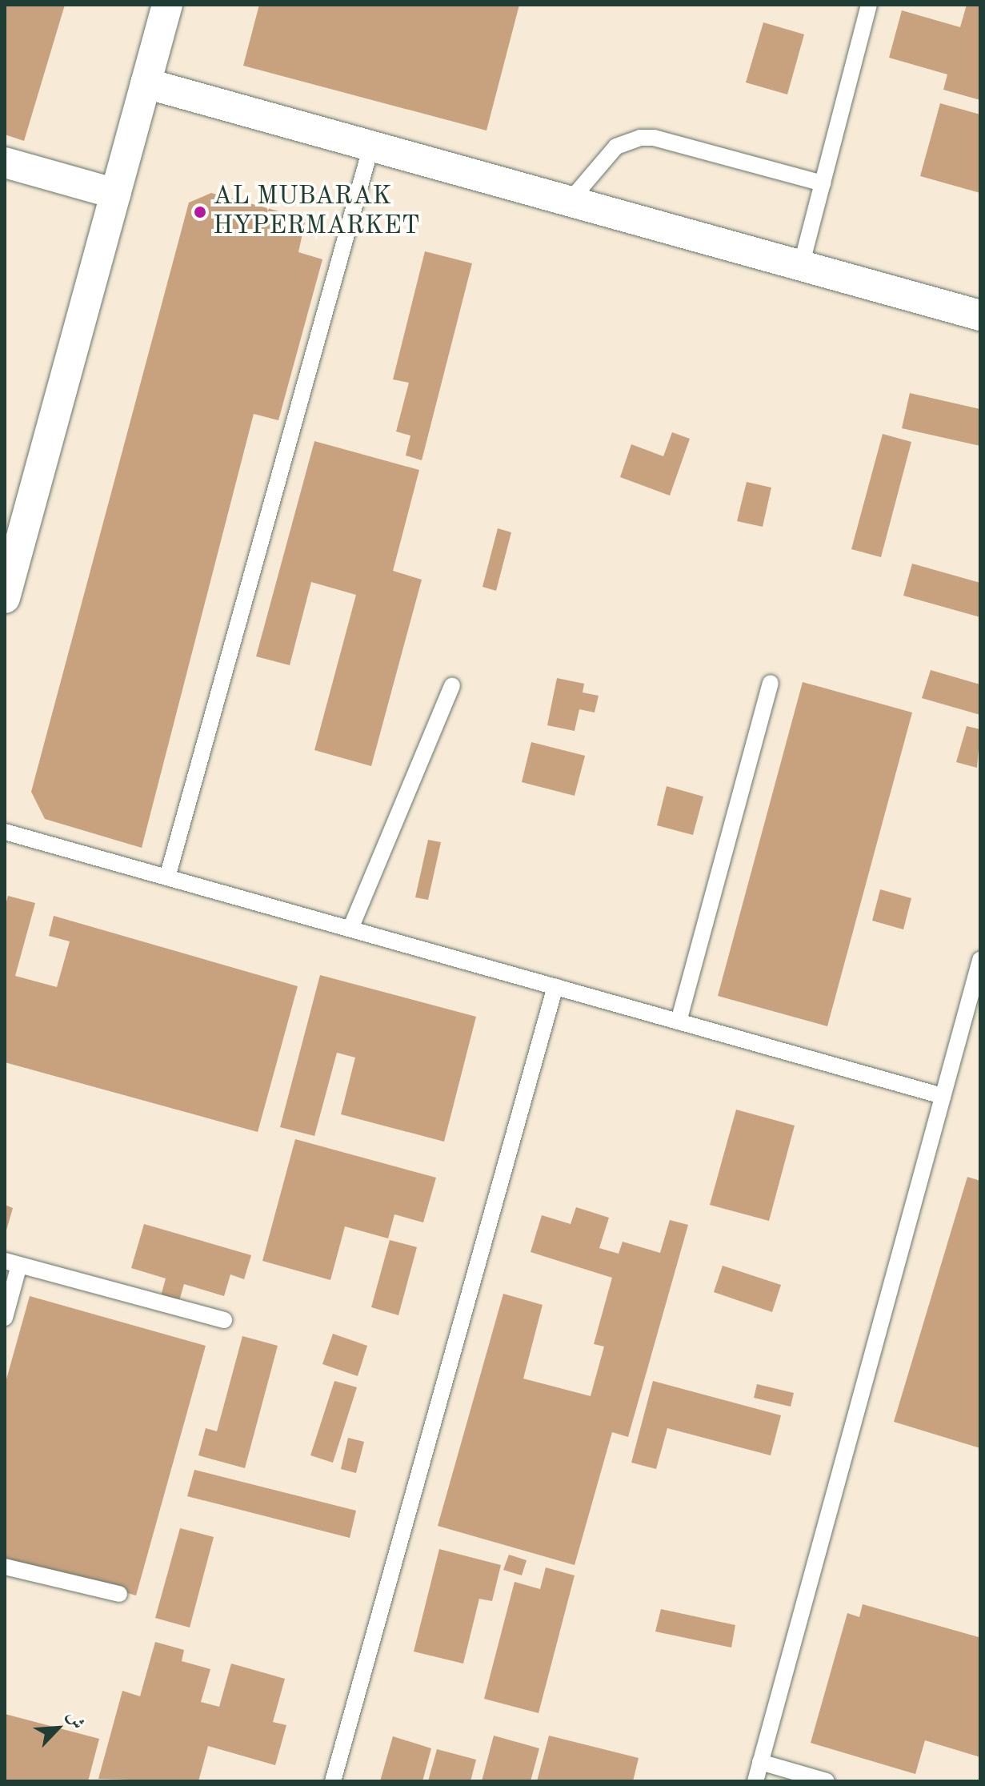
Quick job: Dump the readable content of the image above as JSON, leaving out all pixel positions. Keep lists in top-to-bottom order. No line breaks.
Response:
{"places":["AL MUBARAK HYPERMARKET"],"north":"top right"}
